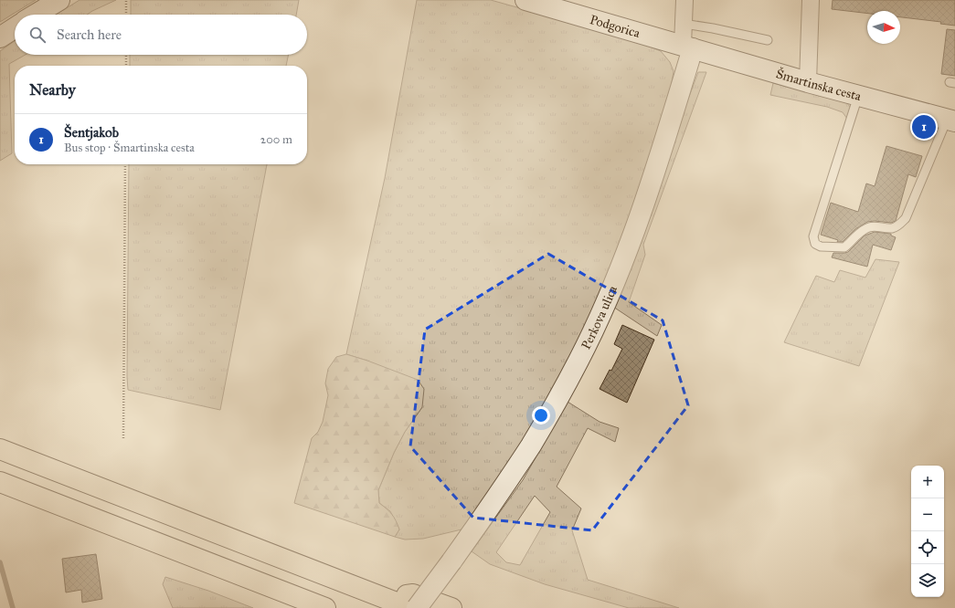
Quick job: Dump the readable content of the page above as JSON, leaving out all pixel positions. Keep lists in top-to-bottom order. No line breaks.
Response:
{"streets":{"street":["Podgorica","Šmartinska cesta","Perkova ulica"]},"crossings":[["Podgorica","Šmartinska cesta"],["Podgorica","Perkova ulica"],["Šmartinska cesta","Perkova ulica"]],"north":"right","page":{"search":"Search here","heading":"Nearby","pins":"1","list":[{"mark":"1","name":"Šentjakob","note":"Bus stop · Šmartinska cesta","value":"200 m"}],"map_buttons":["+","−"]}}
